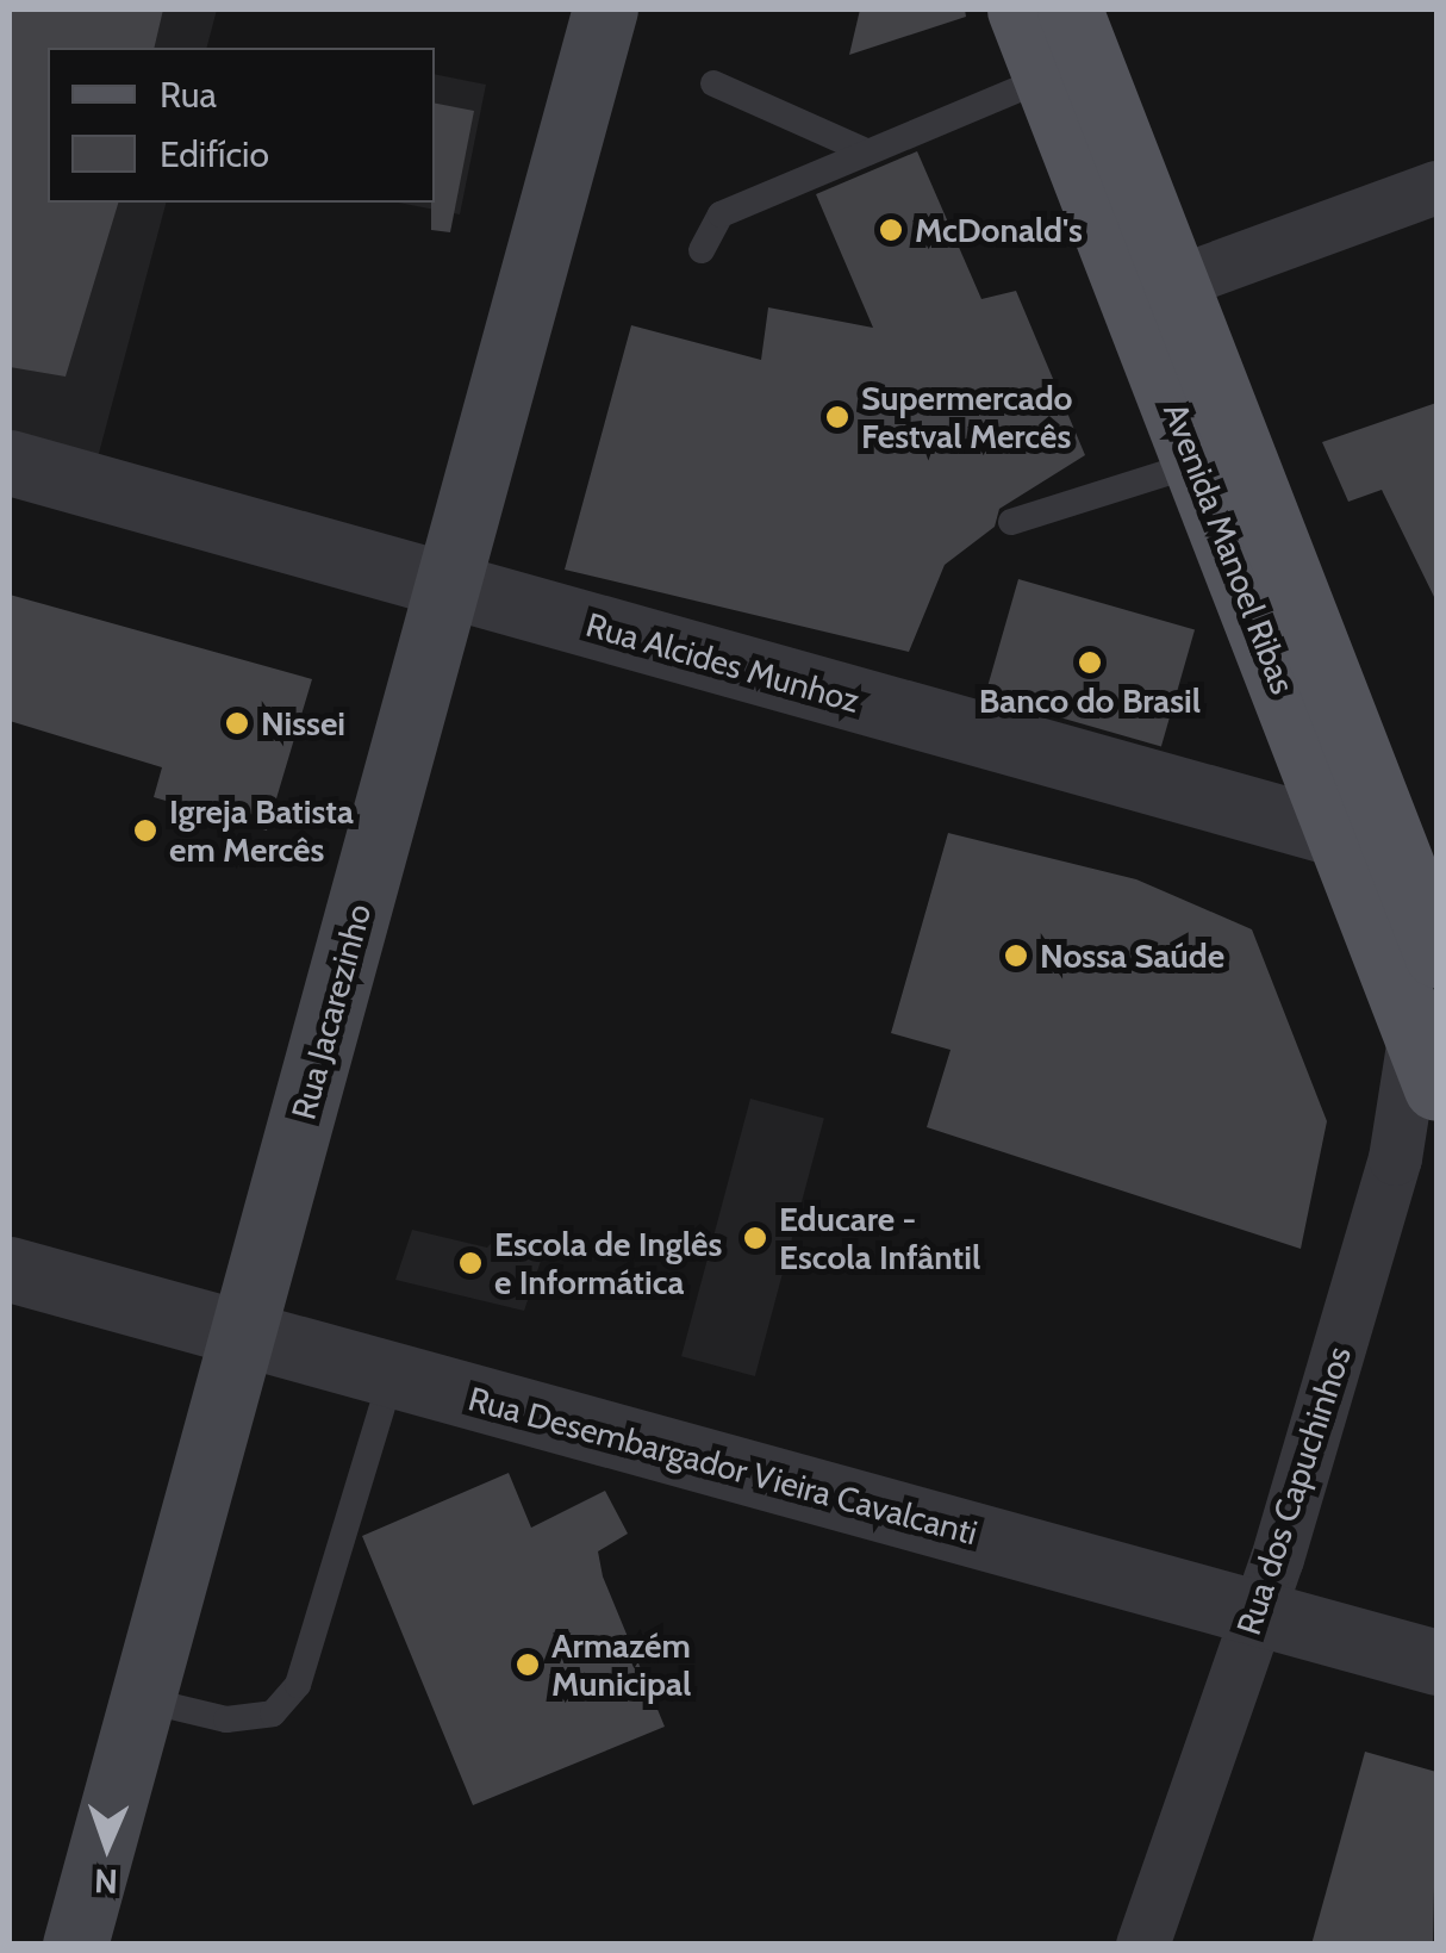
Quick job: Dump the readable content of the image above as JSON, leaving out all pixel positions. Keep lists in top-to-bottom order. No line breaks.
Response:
{"streets":{"main road":["Avenida Manoel Ribas","Rua Jacarezinho"],"street":["Rua Alcides Munhoz","Rua Desembargador Vieira Cavalcanti","Rua dos Capuchinhos"]},"crossings":[["Avenida Manoel Ribas","Rua Alcides Munhoz"],["Avenida Manoel Ribas","Rua dos Capuchinhos"],["Rua Alcides Munhoz","Rua Jacarezinho"],["Rua Jacarezinho","Rua Desembargador Vieira Cavalcanti"],["Rua Desembargador Vieira Cavalcanti","Rua dos Capuchinhos"]],"places":["McDonald's","Supermercado Festval Mercês","Banco do Brasil","Nissei","Igreja Batista em Mercês","Nossa Saúde","Educare - Escola Infântil","Escola de Inglês e Informática","Armazém Municipal"],"legend":["Rua","Edifício"],"north":"bottom"}
